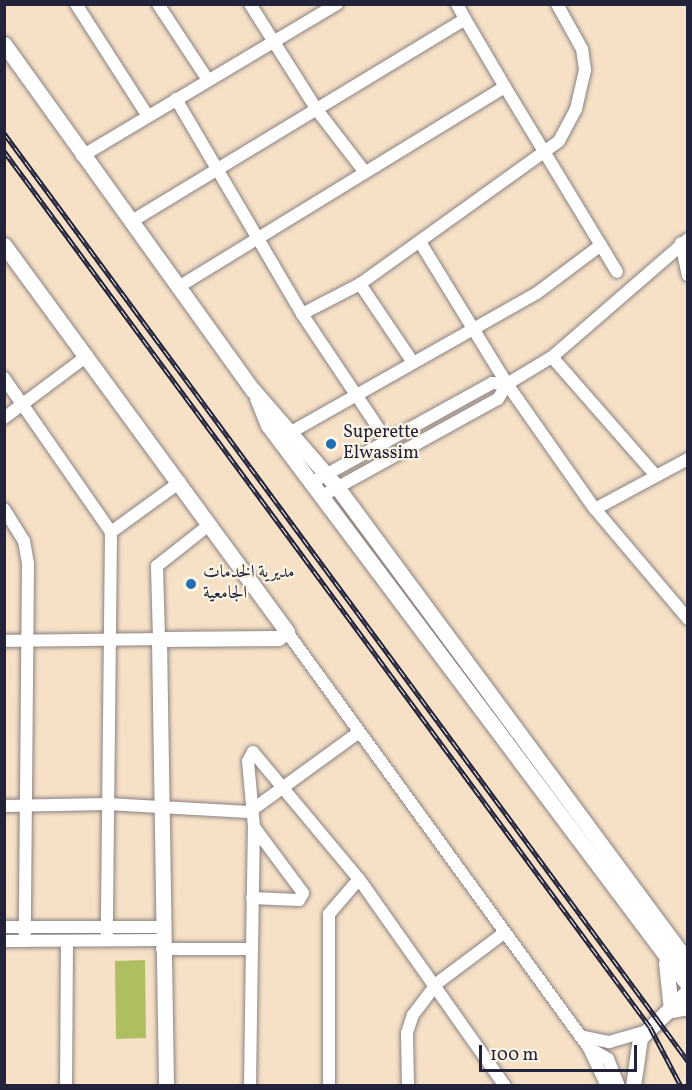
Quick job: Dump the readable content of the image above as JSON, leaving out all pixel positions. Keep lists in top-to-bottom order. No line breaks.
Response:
{"places":["Superette Elwassim","مديرية الخدمات الجامعية"],"scale_bar":"100 m"}
